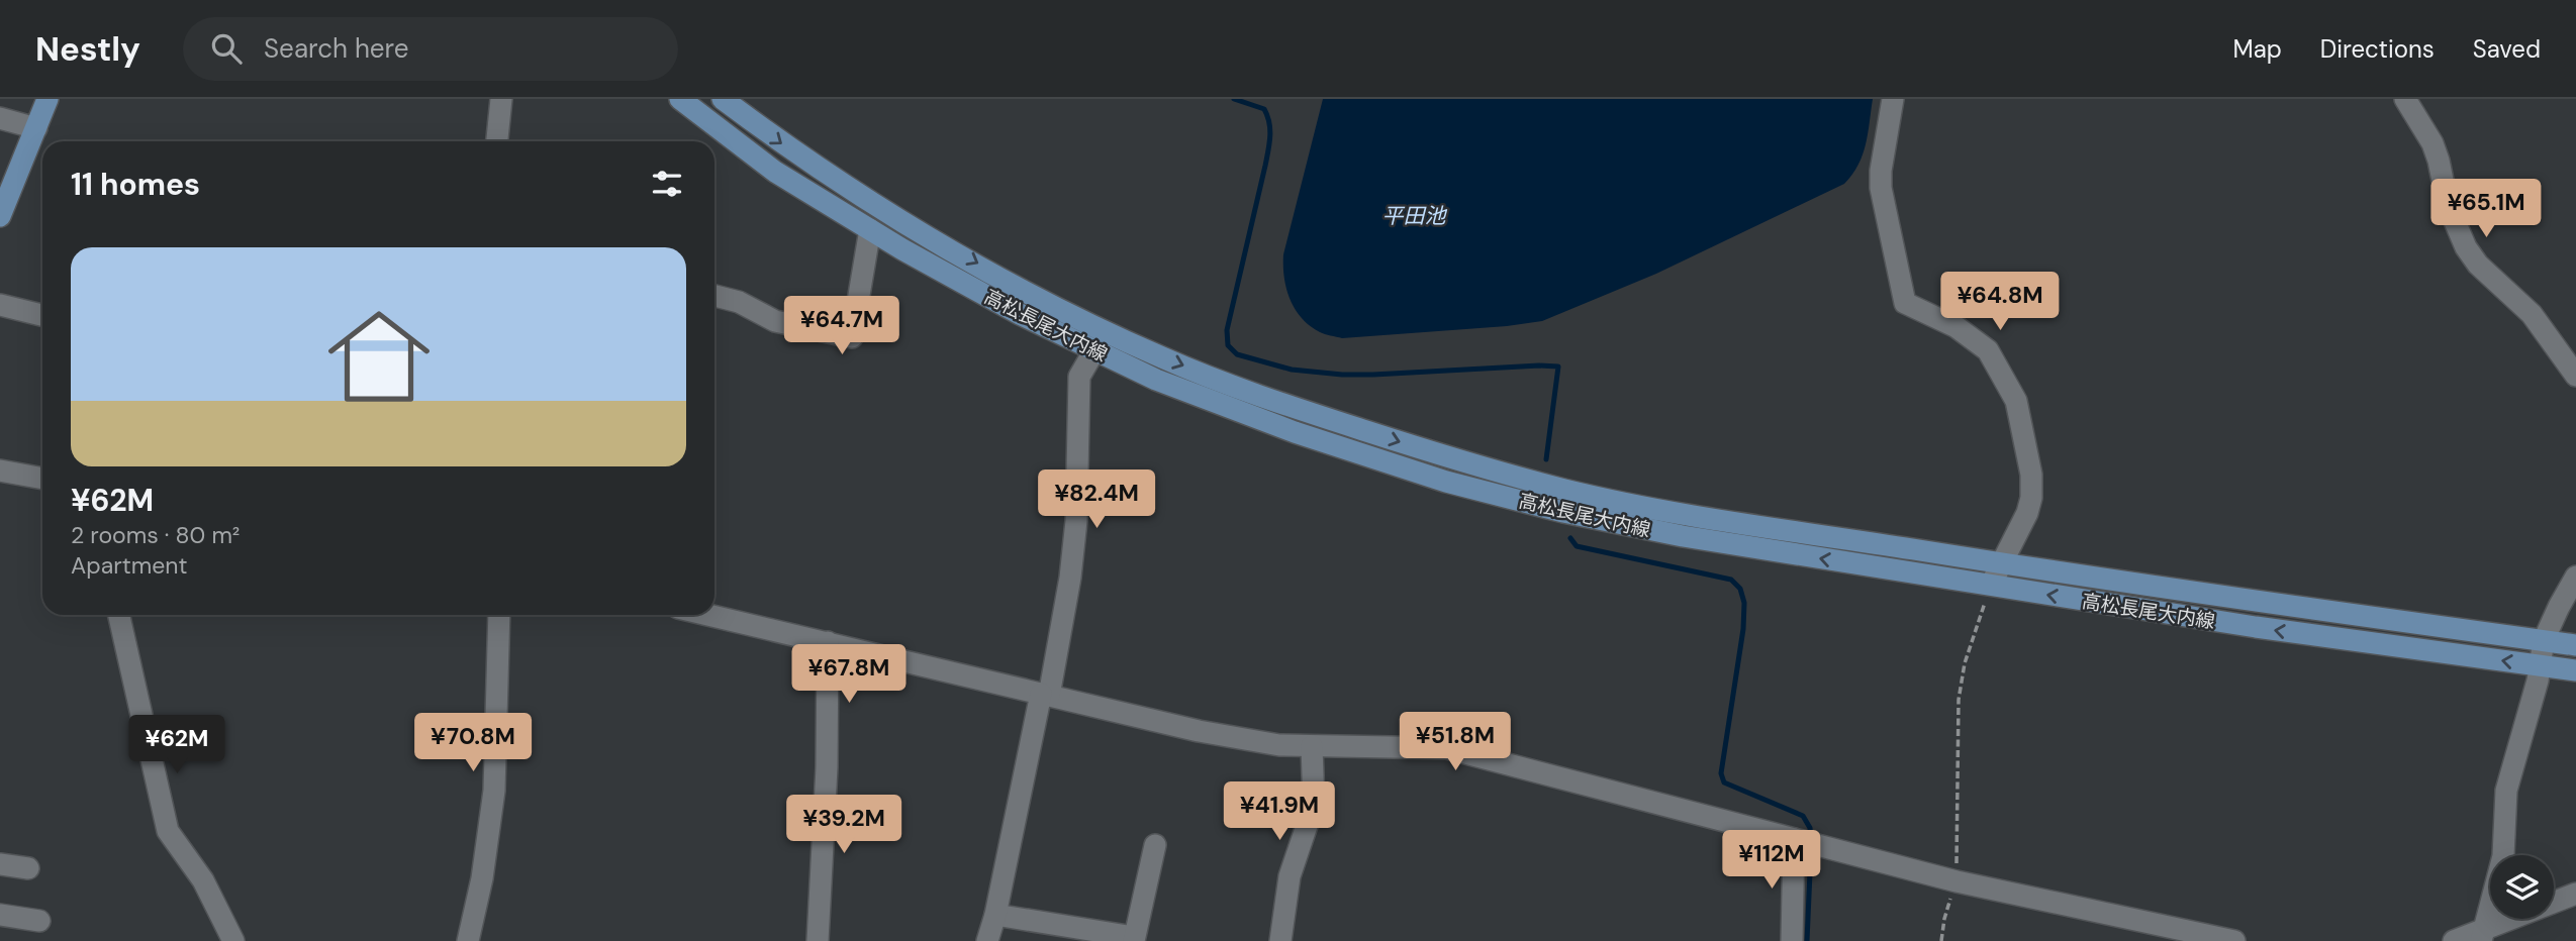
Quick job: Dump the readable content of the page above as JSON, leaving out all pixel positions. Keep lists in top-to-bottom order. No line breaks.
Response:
{"streets":{"main road":["高松長尾大内線"]},"water":["平田池"],"page":{"header":"Nestly","search":"Search here","nav":["Map","Directions","Saved"],"heading":"11 homes","price":["¥65.1M","¥64.8M","¥64.7M","¥82.4M","¥67.8M","¥51.8M","¥70.8M","¥62M","¥41.9M","¥39.2M","¥112M"],"list":[{"name":"¥62M","note":"2 rooms · 80 m² · Apartment"}]}}
